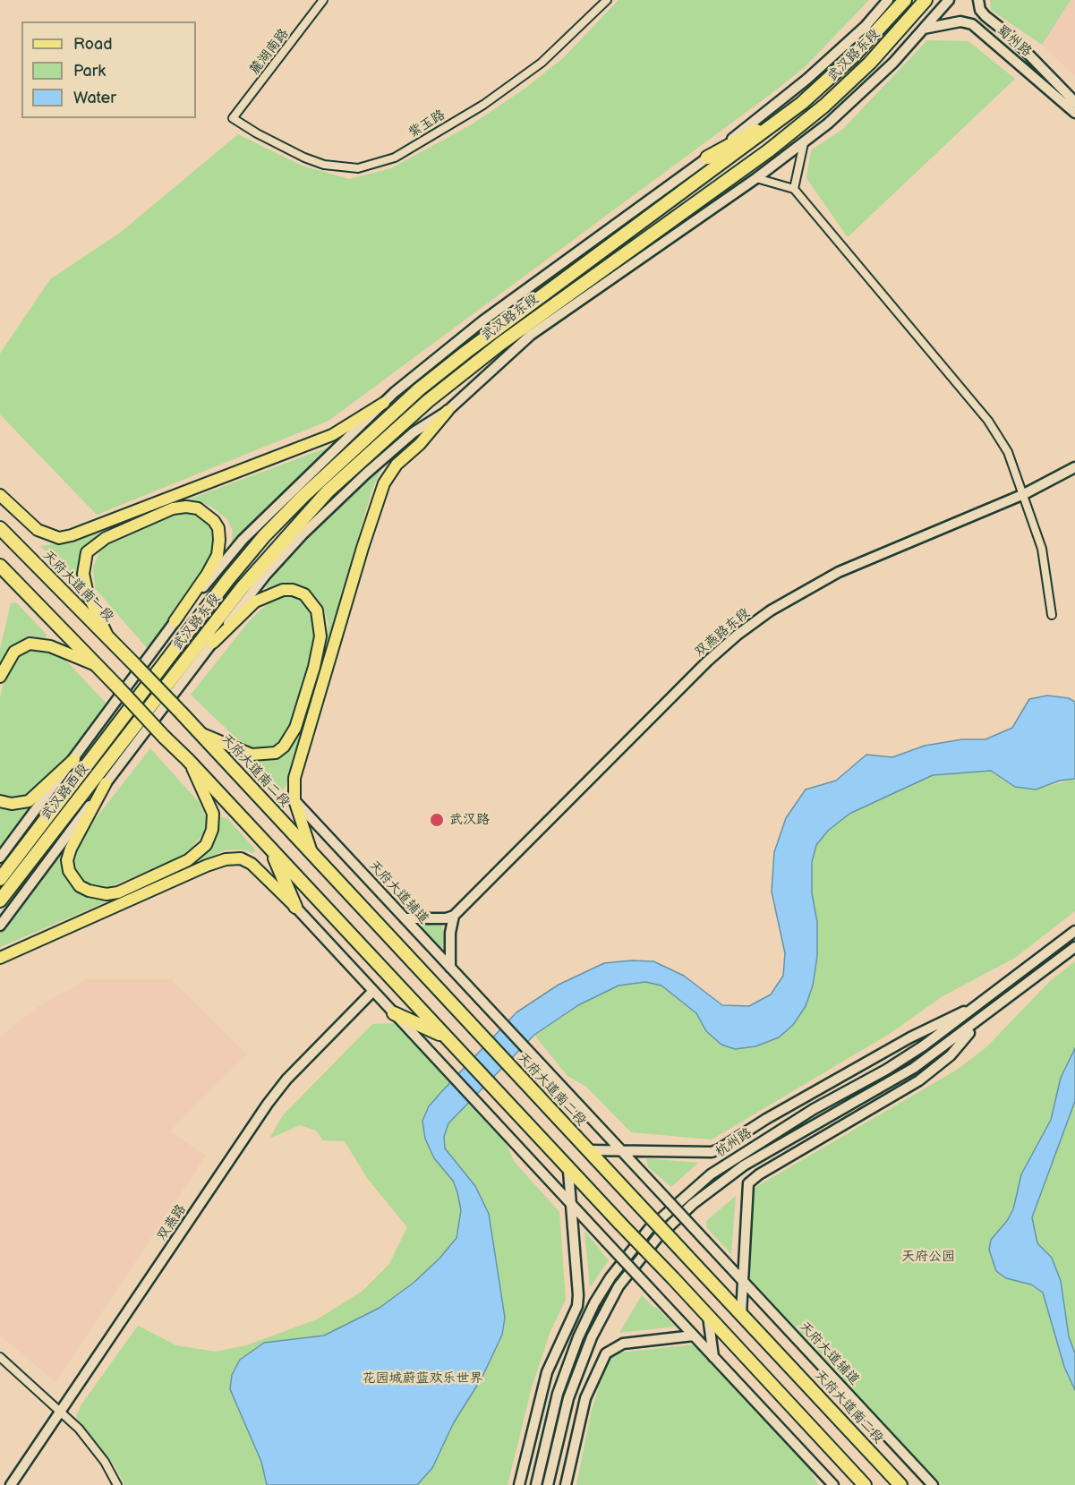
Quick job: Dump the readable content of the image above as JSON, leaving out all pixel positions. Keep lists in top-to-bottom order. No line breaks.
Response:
{"streets":{"highway":["武汉路东段","天府大道南一段","天府大道南二段","武汉路西段"],"main road":["蜀州路","双燕路东段","天府大道辅道","杭州路","双燕路"],"street":["麓湖南路","紫玉路"]},"crossings":[["麓湖南路","紫玉路"],["武汉路东段","武汉路西段"],["天府大道南一段","天府大道南二段"]],"parks":["天府公园","花园城蔚蓝欢乐世界"],"places":["武汉路"],"legend":["Road","Park","Water"]}
